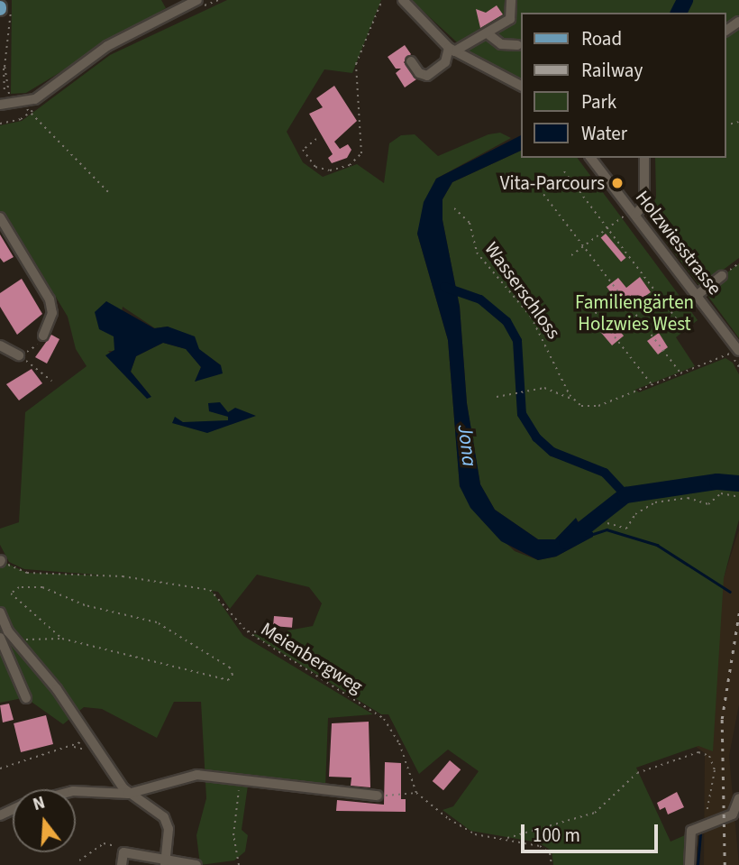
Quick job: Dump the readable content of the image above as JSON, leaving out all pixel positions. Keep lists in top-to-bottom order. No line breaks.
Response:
{"streets":{"street":["Holzwiesstrasse"],"path":["Wasserschloss","Meienbergweg"]},"water":["Jona"],"parks":["Familiengärten Holzwies West"],"places":["Vita-Parcours"],"legend":["Road","Railway","Park","Water"],"scale_bar":"100 m","north":"top"}
